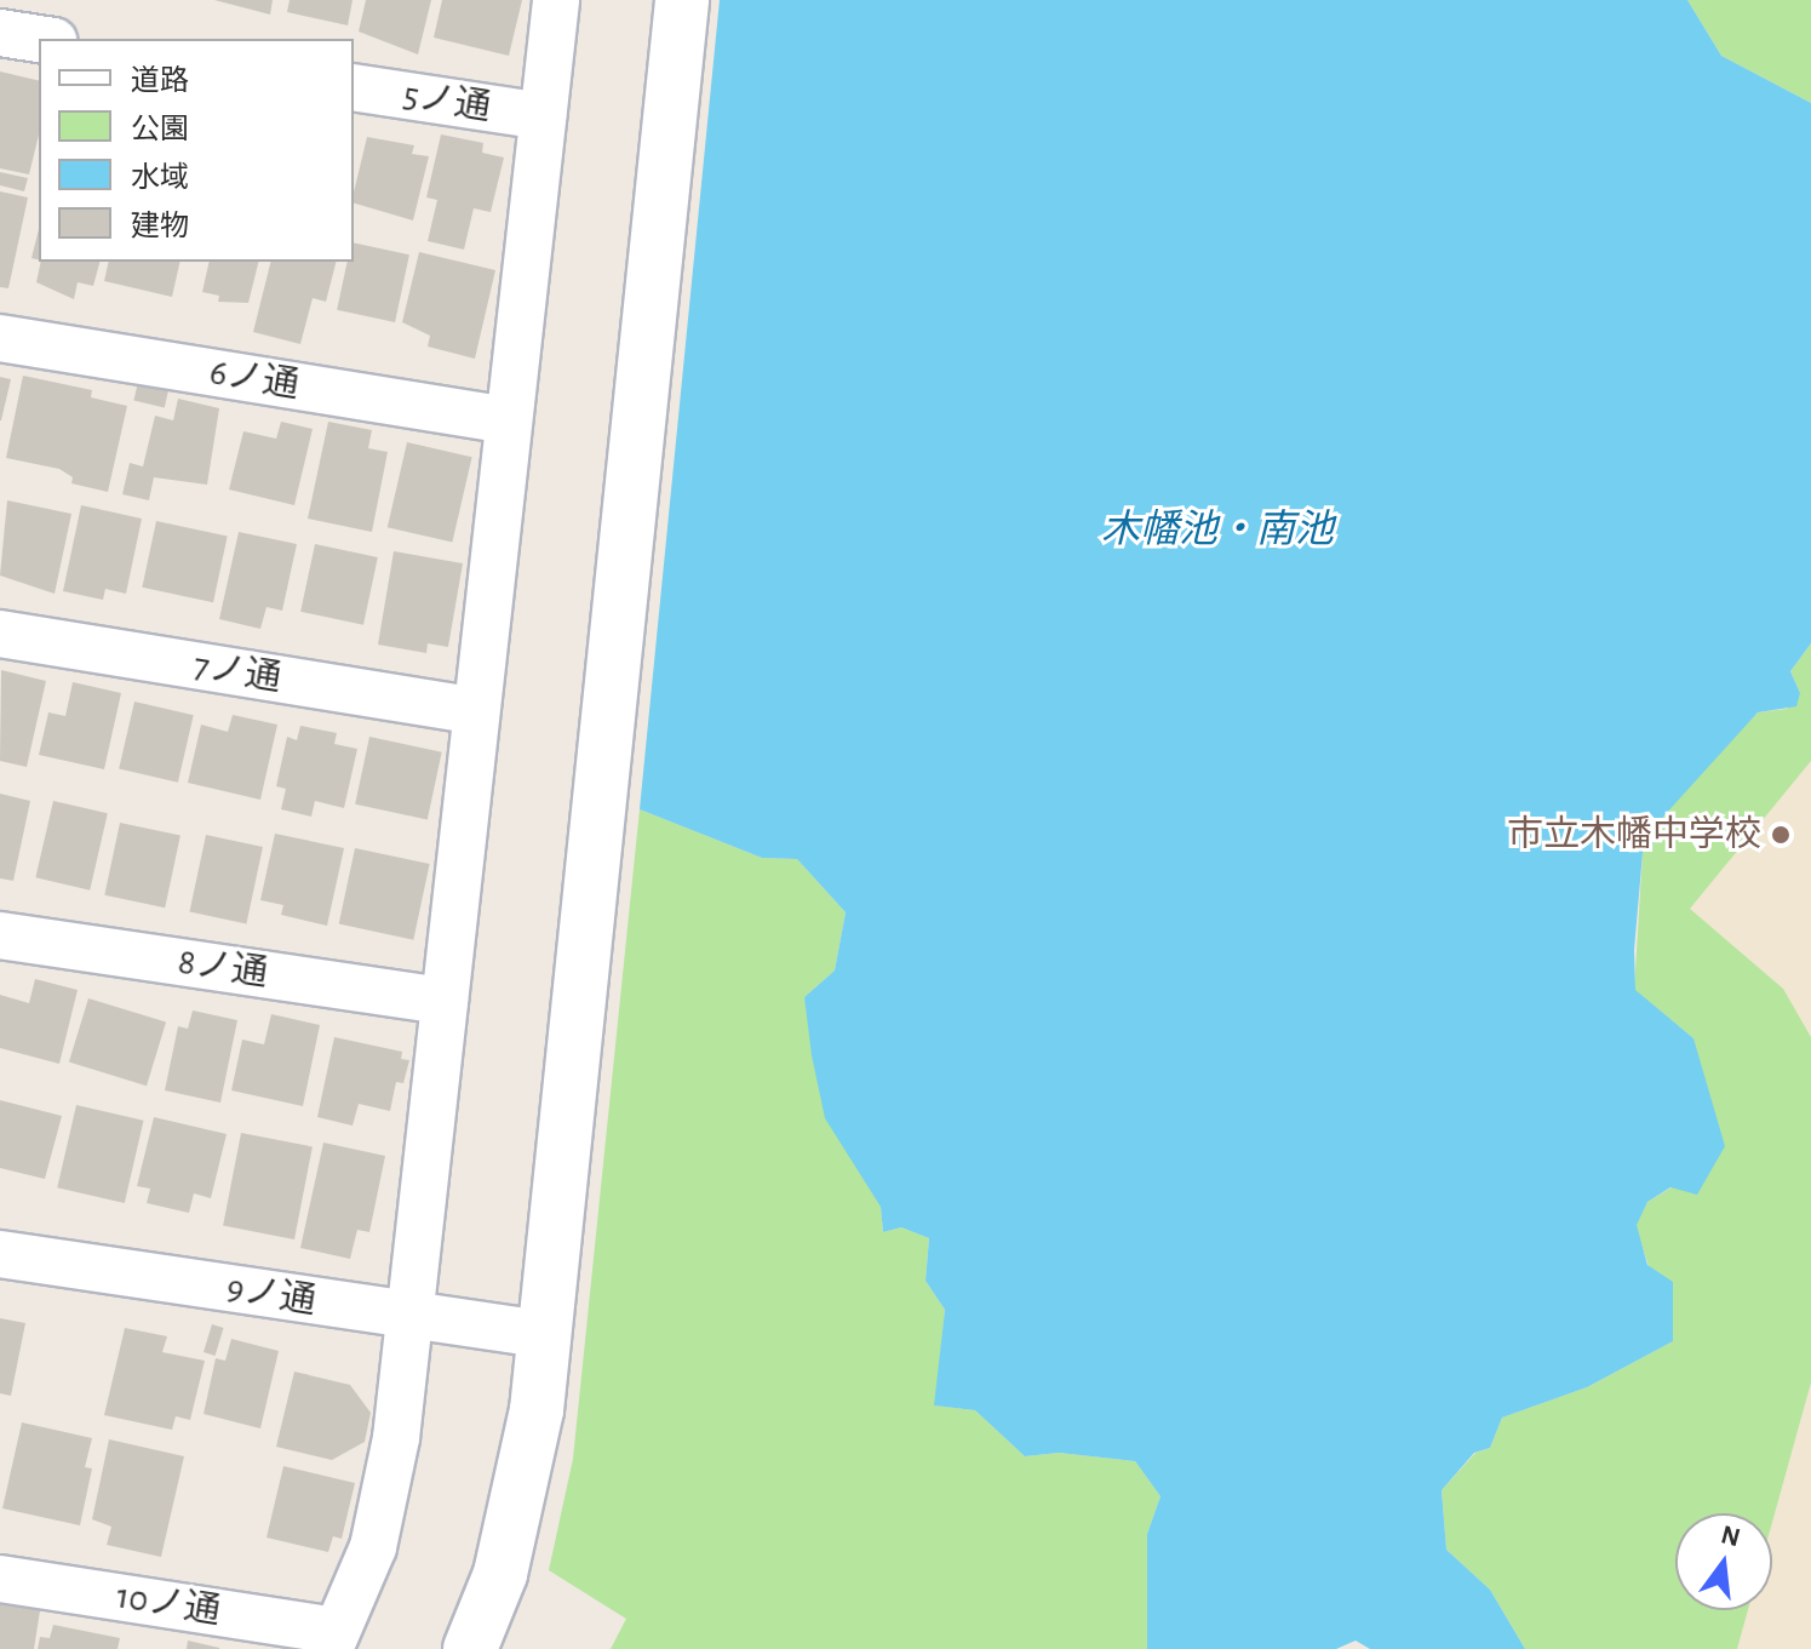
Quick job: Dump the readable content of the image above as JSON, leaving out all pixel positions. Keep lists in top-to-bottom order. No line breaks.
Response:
{"streets":{"street":["5ノ通","6ノ通","7ノ通","8ノ通","9ノ通","10ノ通"]},"water":["木幡池・南池"],"places":["市立木幡中学校"],"legend":["道路","公園","水域","建物"],"north":"top"}
